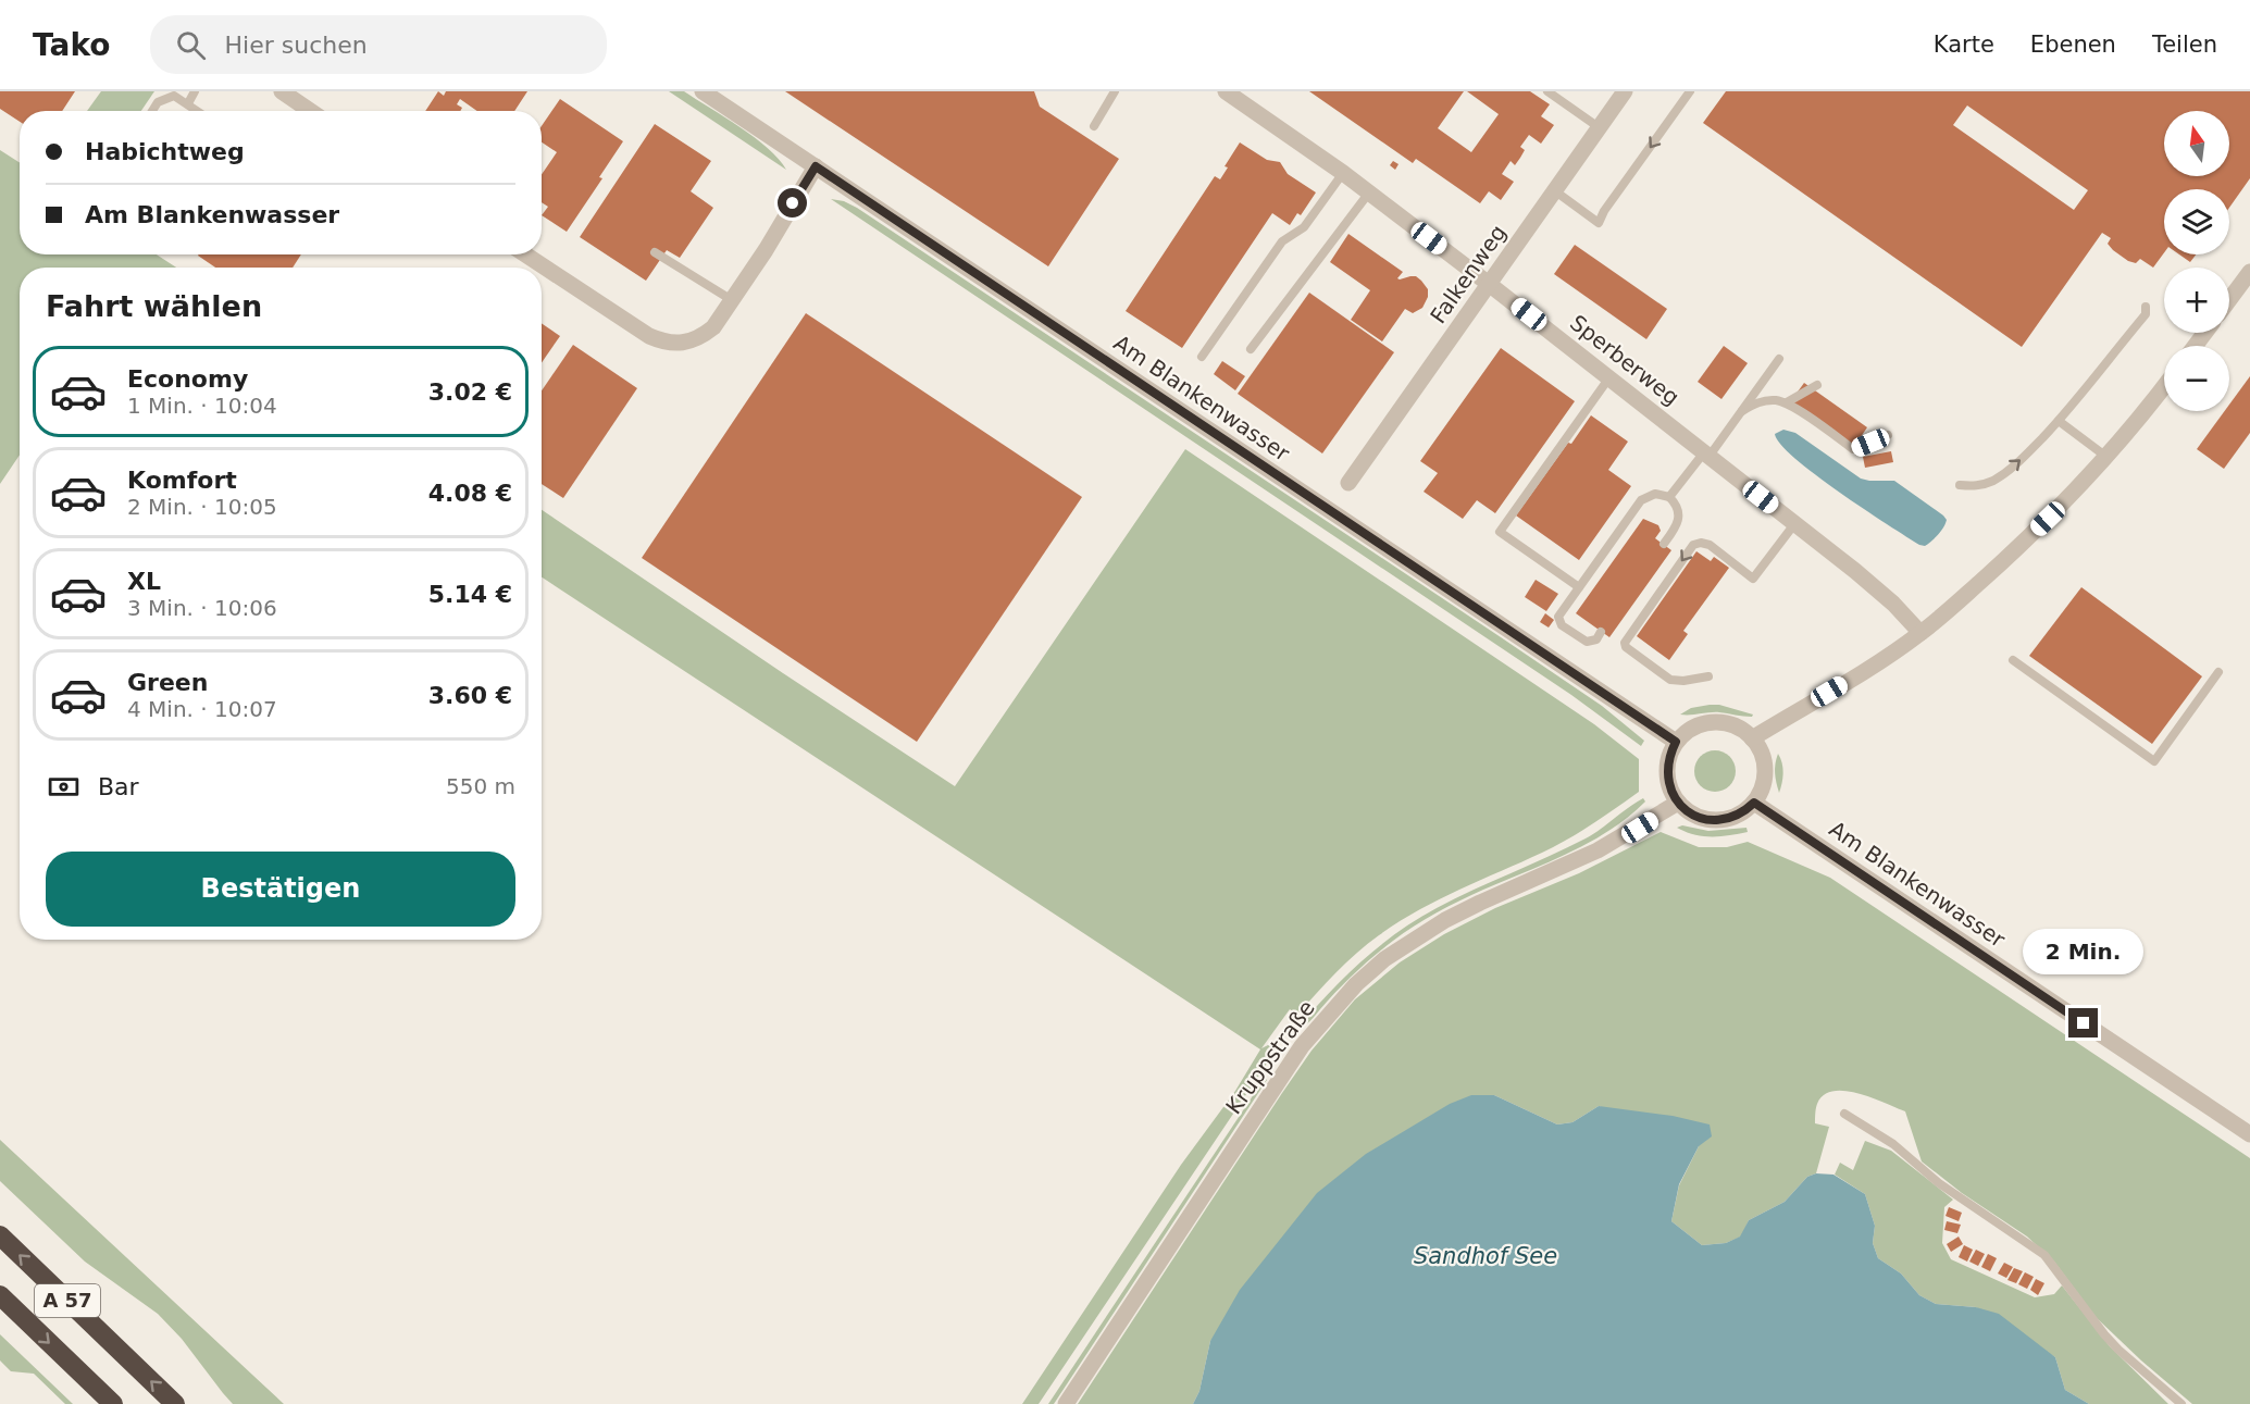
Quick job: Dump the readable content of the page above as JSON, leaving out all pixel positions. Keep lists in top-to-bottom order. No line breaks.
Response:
{"streets":{"highway":["A 57"],"street":["Falkenweg","Sperberweg","Am Blankenwasser","Kruppstraße"]},"crossings":[["Falkenweg","Sperberweg"],["Am Blankenwasser","Kruppstraße"]],"water":["Sandhof See"],"north":"top","page":{"header":"Tako","search":"Hier suchen","nav":["Karte","Ebenen","Teilen"],"map_buttons":["+","−"],"banner":["Habichtweg","Am Blankenwasser"],"heading":"Fahrt wählen","list":[{"name":"Economy","note":"1 Min. · 10:04","value":"3.02 €"},{"name":"Komfort","note":"2 Min. · 10:05","value":"4.08 €"},{"name":"XL","note":"3 Min. · 10:06","value":"5.14 €"},{"name":"Green","note":"4 Min. · 10:07","value":"3.60 €"}],"pay":["Bar","550 m"],"buttons":"Bestätigen","bubble":"2 Min."}}
